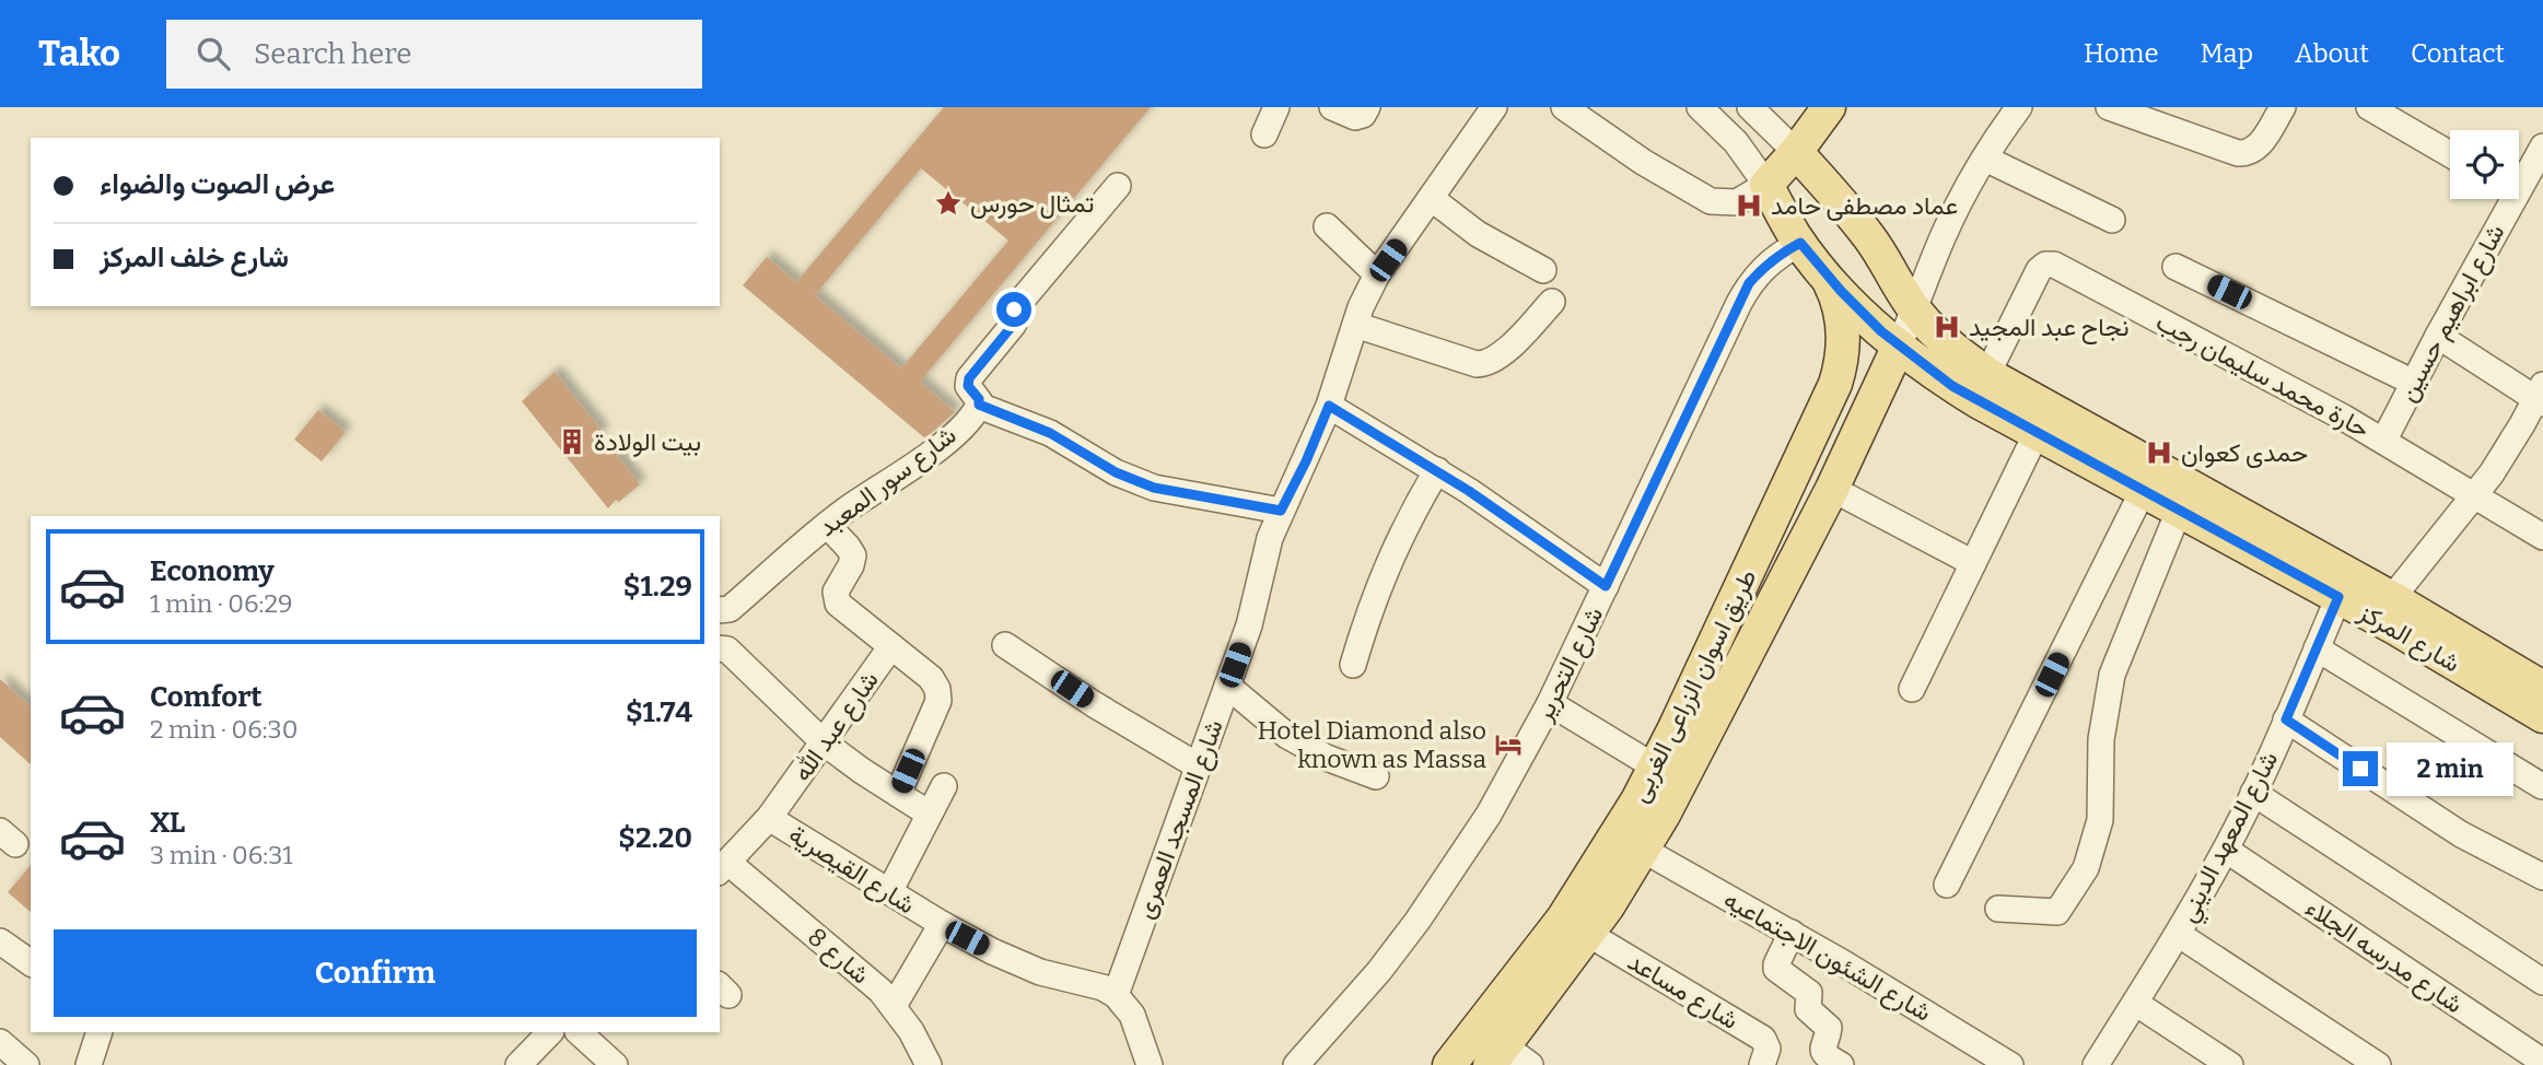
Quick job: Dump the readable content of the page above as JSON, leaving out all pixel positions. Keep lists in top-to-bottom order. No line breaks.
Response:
{"streets":{"main road":["شارع المركز","طريق اسوان الزراعى الغربى"],"street":["شارع ابراهيم حسين","حارة محمد سليمان رجب","شارع سور المعبد","شارع التحرير","شارع عبد الله","شارع المسجد العمرى","شارع المعهد الديني","شارع القيصرية","شارع 8","شارع الشئون الاجتماعيه","شارع مدرسه الجلاء","شارع مساعد"]},"crossings":[["شارع ابراهيم حسين","حارة محمد سليمان رجب"],["حارة محمد سليمان رجب","شارع المركز"],["شارع المركز","شارع التحرير"],["شارع المركز","طريق اسوان الزراعى الغربى"],["شارع المركز","شارع المعهد الديني"],["طريق اسوان الزراعى الغربى","شارع الشئون الاجتماعيه"],["طريق اسوان الزراعى الغربى","شارع مساعد"],["شارع عبد الله","شارع القيصرية"],["شارع عبد الله","شارع 8"],["شارع المسجد العمرى","شارع القيصرية"],["شارع المعهد الديني","شارع مدرسه الجلاء"]],"places":{"place":["تمثال حورس"],"hospital":["عماد مصطفى حامد","نجاح عبد المجيد","حمدى كعوان"],"building":["بيت الولادة"],"hotel":["Hotel Diamond also known as Massa"]},"page":{"header":"Tako","search":"Search here","nav":["Home","Map","About","Contact"],"banner":["عرض الصوت والضواء","شارع خلف المركز"],"list":[{"name":"Economy","note":"1 min · 06:29","value":"$1.29"},{"name":"Comfort","note":"2 min · 06:30","value":"$1.74"},{"name":"XL","note":"3 min · 06:31","value":"$2.20"}],"bubble":"2 min","buttons":"Confirm"}}
